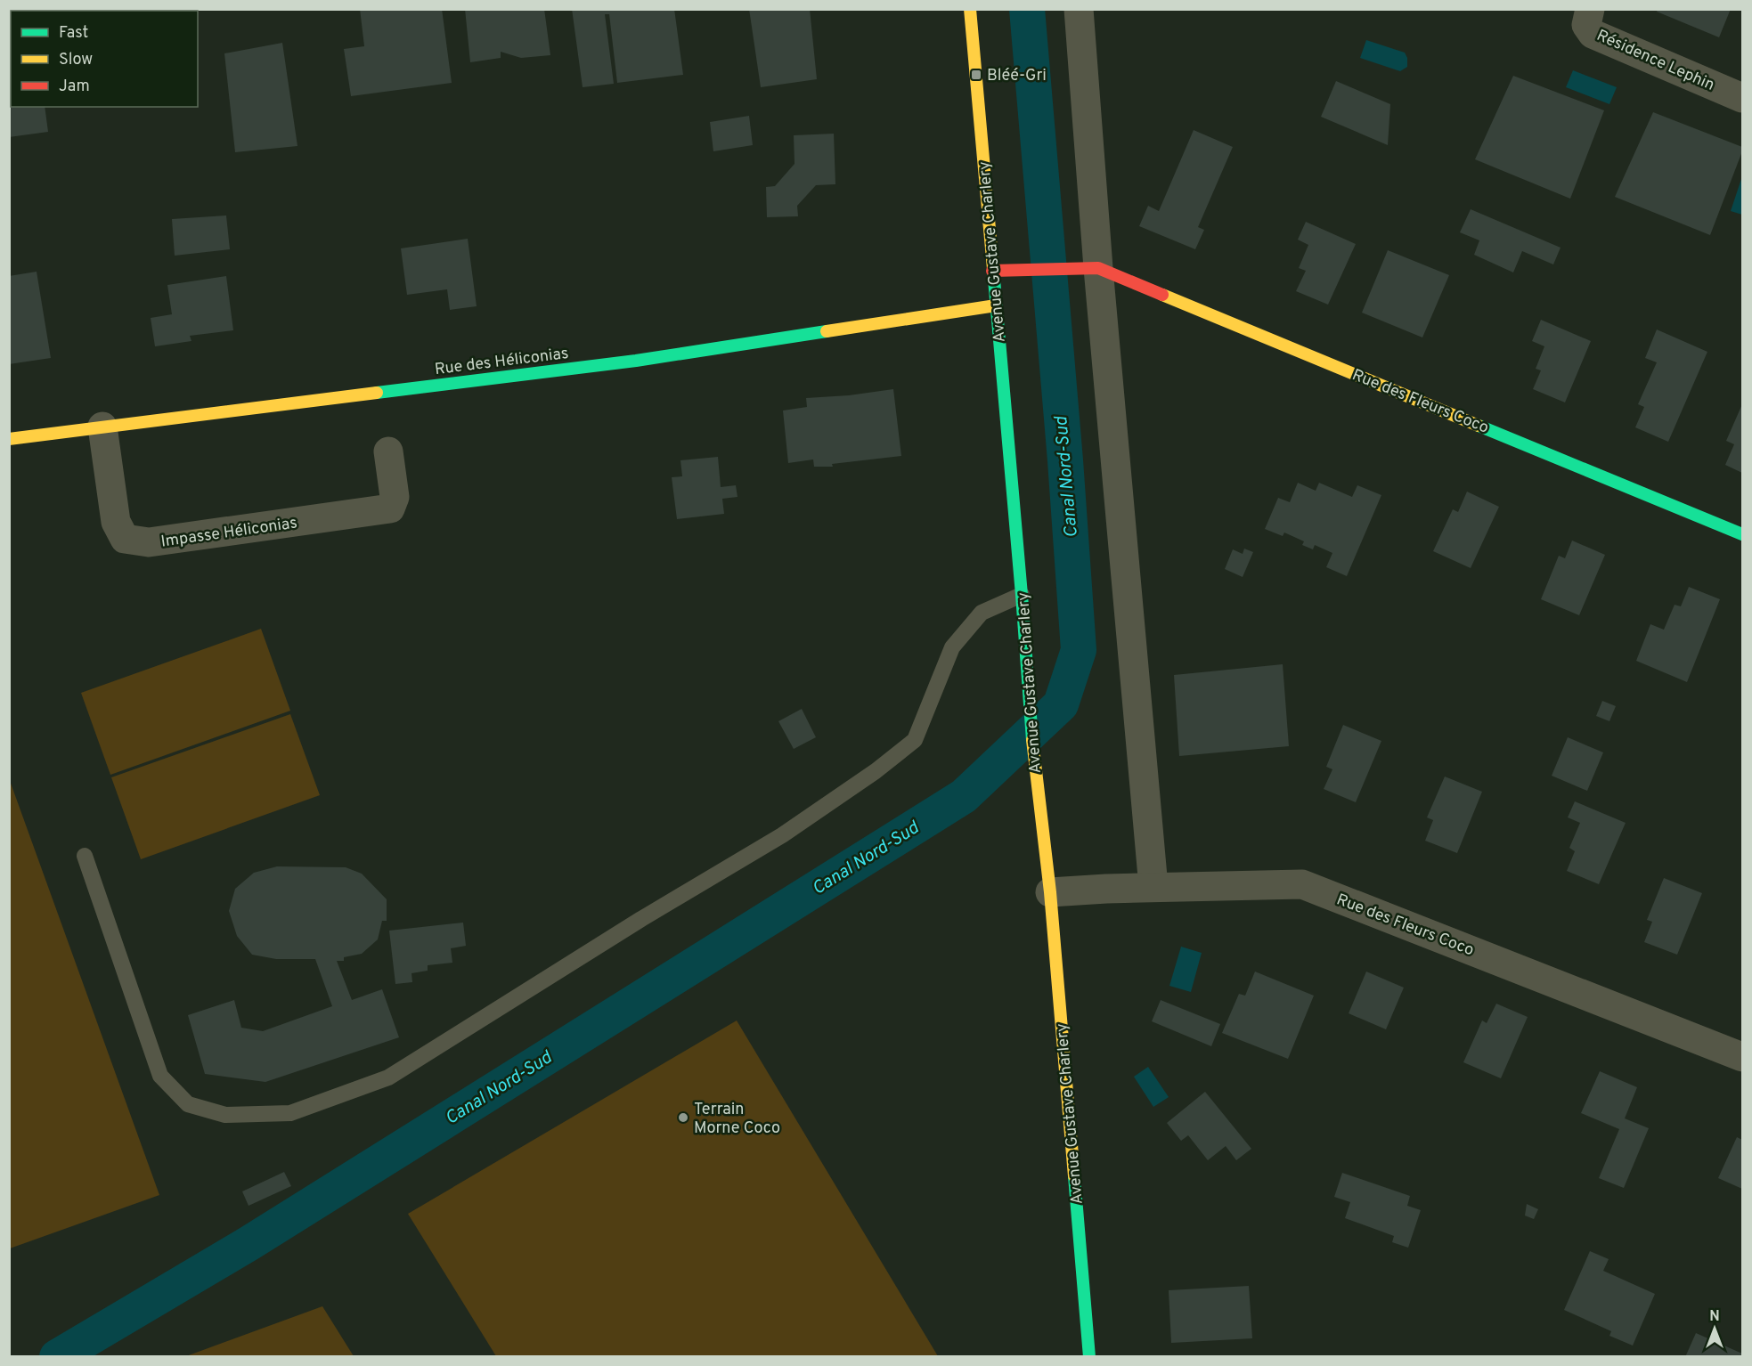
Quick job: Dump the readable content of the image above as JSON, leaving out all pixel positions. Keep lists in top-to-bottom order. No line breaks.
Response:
{"streets":{"street":["Résidence Lephin","Avenue Gustave Charlery","Rue des Héliconias","Rue des Fleurs Coco","Impasse Héliconias"]},"crossings":[["Avenue Gustave Charlery","Rue des Héliconias"],["Avenue Gustave Charlery","Rue des Fleurs Coco"],["Rue des Héliconias","Impasse Héliconias"]],"water":["Canal Nord-Sud"],"places":{"transit":["Bléé-Gri"],"other":["Terrain Morne Coco"]},"legend":["Fast","Slow","Jam"],"north":"top"}
